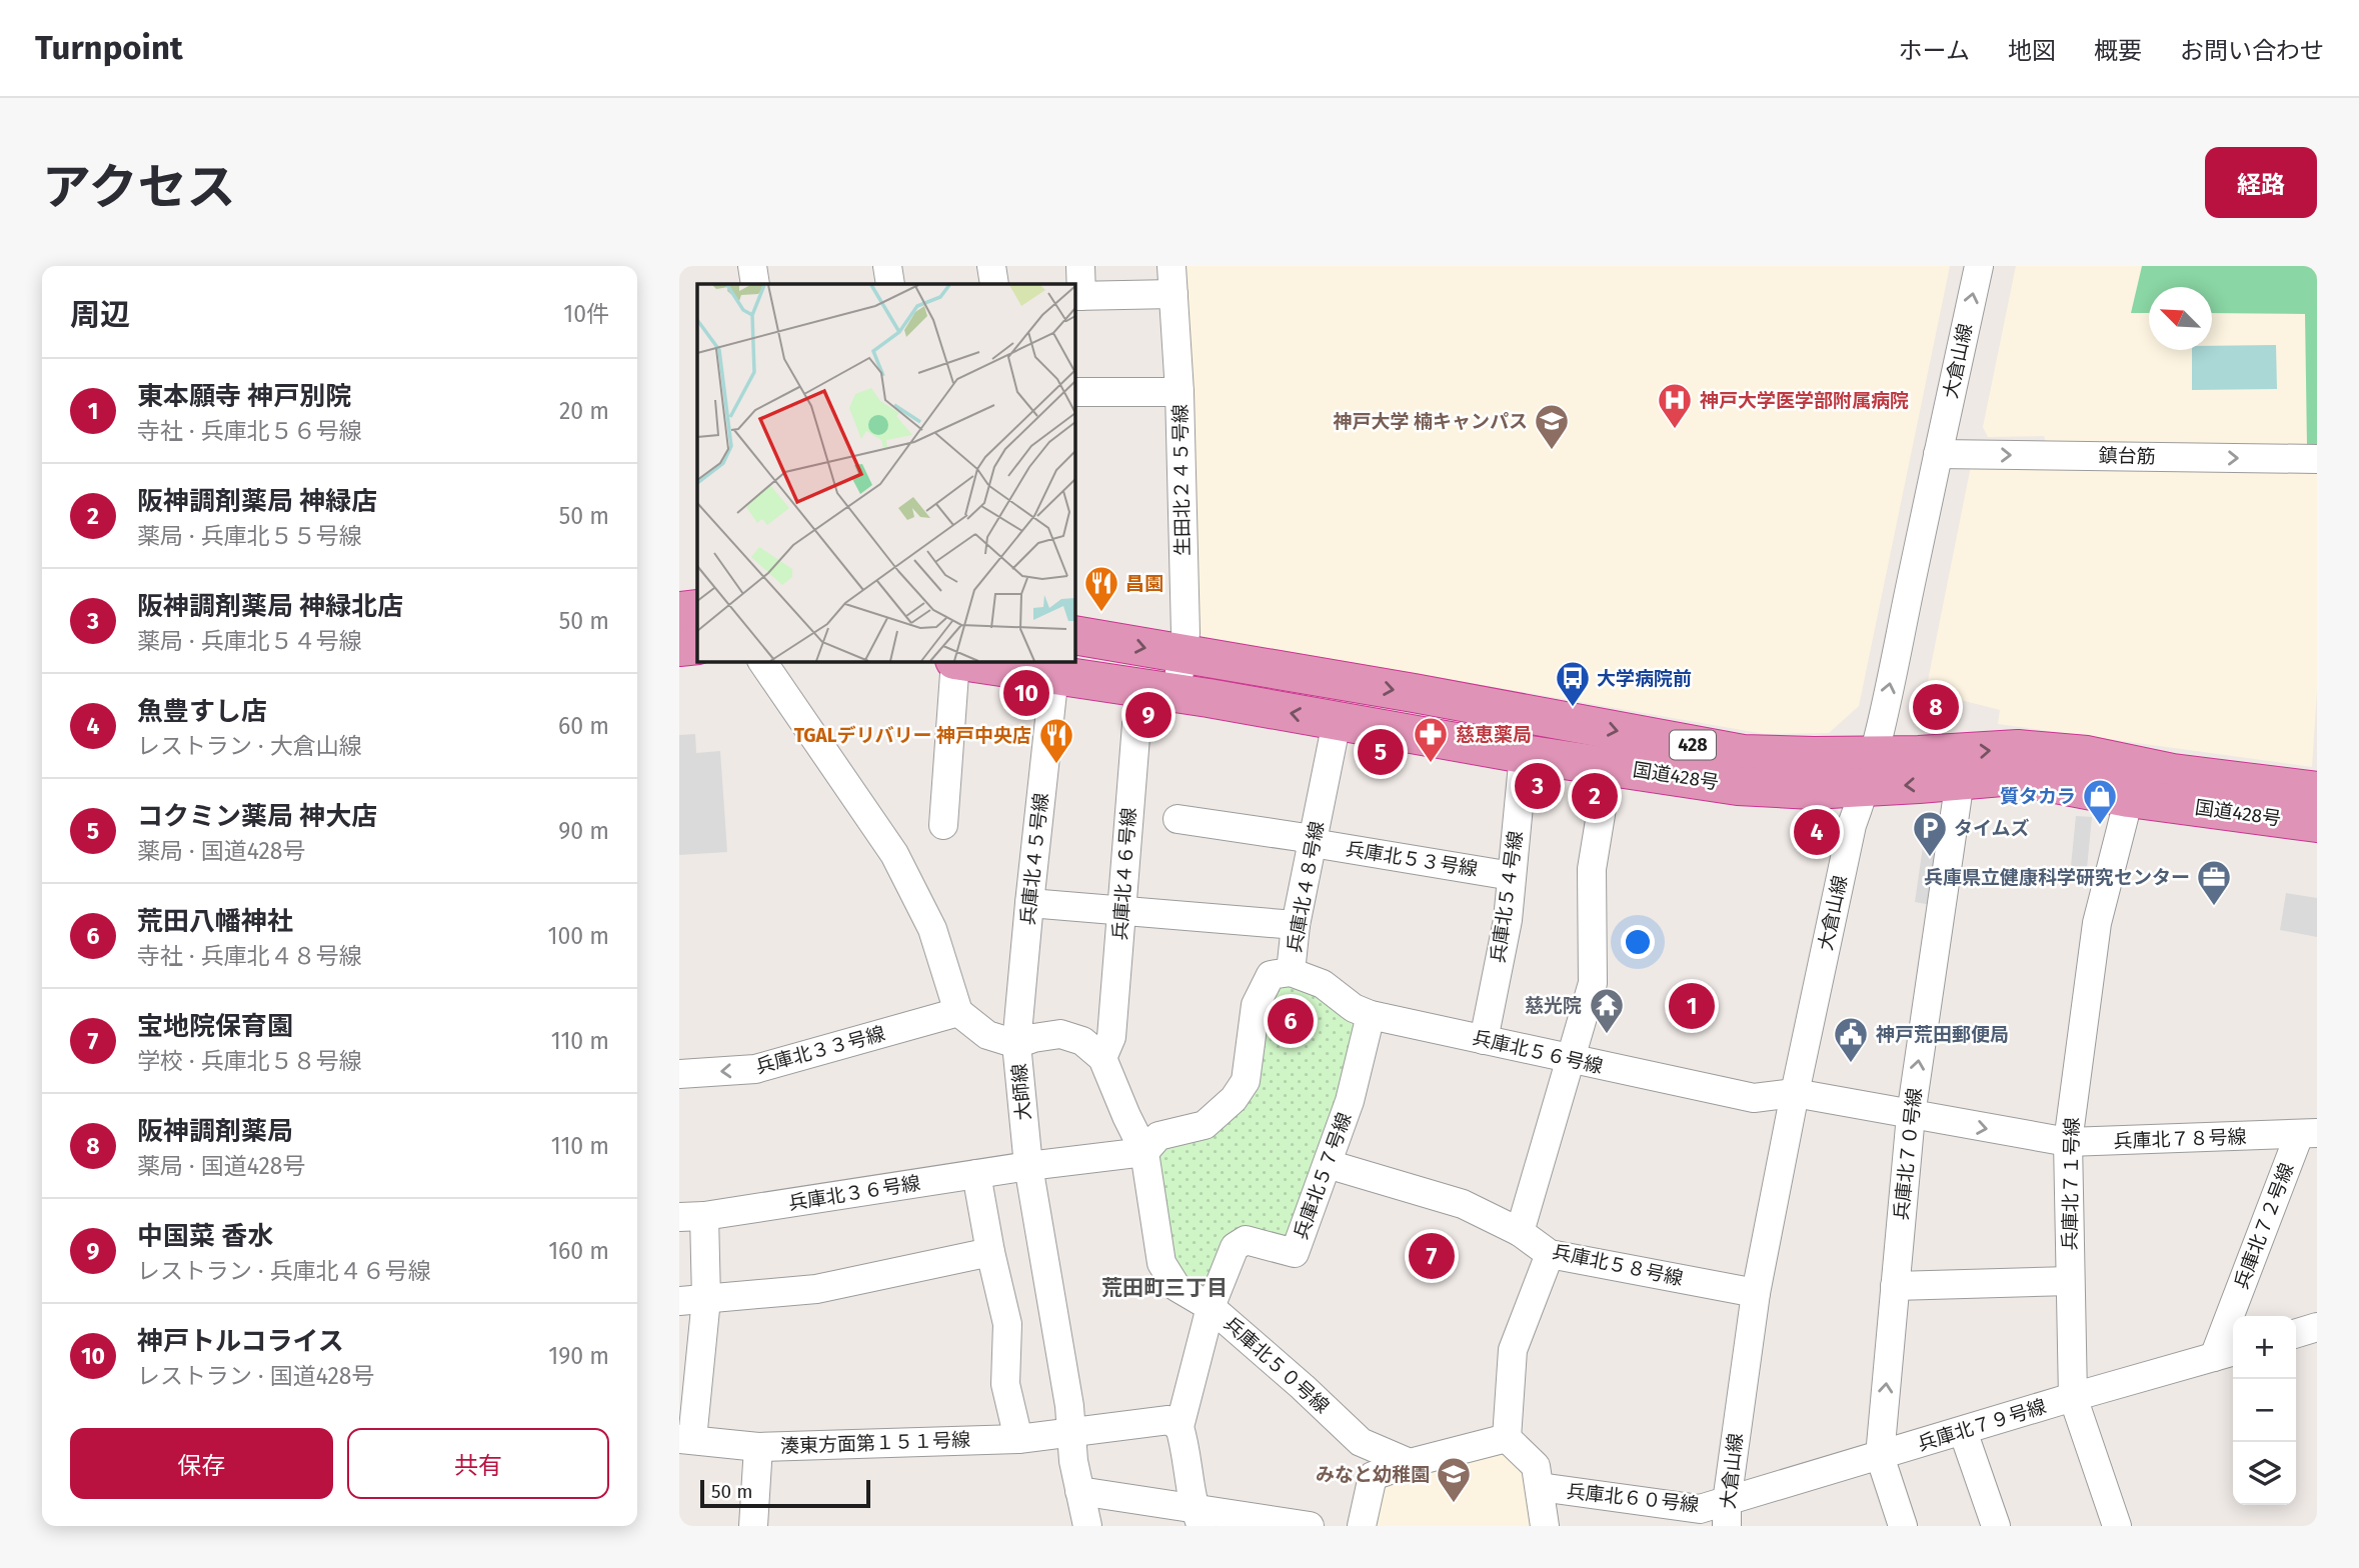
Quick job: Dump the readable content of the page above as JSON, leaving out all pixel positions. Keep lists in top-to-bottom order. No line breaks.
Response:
{"streets":{"highway":["428","国道428号"],"street":["大倉山線","鎮台筋","生田北２４５号線","兵庫北４５号線","兵庫北５３号線","兵庫北４６号線","兵庫北４８号線","兵庫北５４号線","兵庫北３３号線","兵庫北５６号線","大師線","兵庫北７８号線","兵庫北７０号線","兵庫北５７号線","兵庫北７１号線","兵庫北３６号線","兵庫北７２号線","兵庫北５８号線","兵庫北５０号線","兵庫北７９号線","湊東方面第１５１号線","兵庫北６０号線"]},"crossings":[["大倉山線","鎮台筋"],["大倉山線","国道428号"],["大倉山線","兵庫北５６号線"],["大倉山線","兵庫北７８号線"],["大倉山線","兵庫北５８号線"],["大倉山線","兵庫北７９号線"],["大倉山線","兵庫北６０号線"],["生田北２４５号線","国道428号"],["生田北２４５号線","兵庫北４６号線"],["国道428号","兵庫北４５号線"],["国道428号","兵庫北４６号線"],["国道428号","兵庫北４８号線"],["国道428号","兵庫北５４号線"],["国道428号","兵庫北７０号線"],["国道428号","兵庫北７１号線"],["兵庫北４５号線","大師線"],["兵庫北５３号線","兵庫北４８号線"],["兵庫北５３号線","兵庫北５４号線"],["兵庫北４６号線","兵庫北５０号線"],["兵庫北４８号線","兵庫北５６号線"],["兵庫北４８号線","大師線"],["兵庫北４８号線","兵庫北３６号線"],["兵庫北４８号線","兵庫北５０号線"],["兵庫北５４号線","兵庫北５６号線"],["兵庫北３３号線","大師線"],["兵庫北５６号線","兵庫北７８号線"],["兵庫北５６号線","兵庫北５７号線"],["大師線","兵庫北３６号線"],["大師線","湊東方面第１５１号線"],["兵庫北７８号線","兵庫北７０号線"],["兵庫北７８号線","兵庫北７１号線"],["兵庫北７８号線","兵庫北７２号線"],["兵庫北７０号線","兵庫北７９号線"],["兵庫北５７号線","兵庫北５８号線"],["兵庫北５７号線","兵庫北５０号線"],["兵庫北７１号線","兵庫北７９号線"],["兵庫北７２号線","兵庫北７９号線"],["兵庫北７９号線","兵庫北６０号線"]],"one_way":["大倉山線","鎮台筋","兵庫北７０号線"],"districts":["荒田町三丁目"],"places":{"hospital":["神戸大学医学部附属病院"],"school or university":["神戸大学 楠キャンパス","みなと幼稚園"],"restaurant":["昌園","TGALデリバリー 神戸中央店"],"bus stop":["大学病院前"],"pharmacy":["慈恵薬局"],"shop":["質タカラ"],"parking":["タイムズ"],"office":["兵庫県立健康科学研究センター"],"temple":["慈光院"],"public building":["神戸荒田郵便局"]},"scale_bar":"50 m","north":"top left","page":{"header":"Turnpoint","nav":["ホーム","地図","概要","お問い合わせ"],"title":"アクセス","buttons":["経路",["保存","共有"]],"heading":["周辺","10件"],"list":[{"mark":"1","name":"東本願寺 神戸別院","note":"寺社 · 兵庫北５６号線","value":"20 m"},{"mark":"2","name":"阪神調剤薬局 神緑店","note":"薬局 · 兵庫北５５号線","value":"50 m"},{"mark":"3","name":"阪神調剤薬局 神緑北店","note":"薬局 · 兵庫北５４号線","value":"50 m"},{"mark":"4","name":"魚豊すし店","note":"レストラン · 大倉山線","value":"60 m"},{"mark":"5","name":"コクミン薬局 神大店","note":"薬局 · 国道428号","value":"90 m"},{"mark":"6","name":"荒田八幡神社","note":"寺社 · 兵庫北４８号線","value":"100 m"},{"mark":"7","name":"宝地院保育園","note":"学校 · 兵庫北５８号線","value":"110 m"},{"mark":"8","name":"阪神調剤薬局","note":"薬局 · 国道428号","value":"110 m"},{"mark":"9","name":"中国菜 香水","note":"レストラン · 兵庫北４６号線","value":"160 m"},{"mark":"10","name":"神戸トルコライス","note":"レストラン · 国道428号","value":"190 m"}],"pins":["10","8","9","5","3","2","4","1","6","7"],"map_buttons":["+","−"],"scale":"50 m"}}
